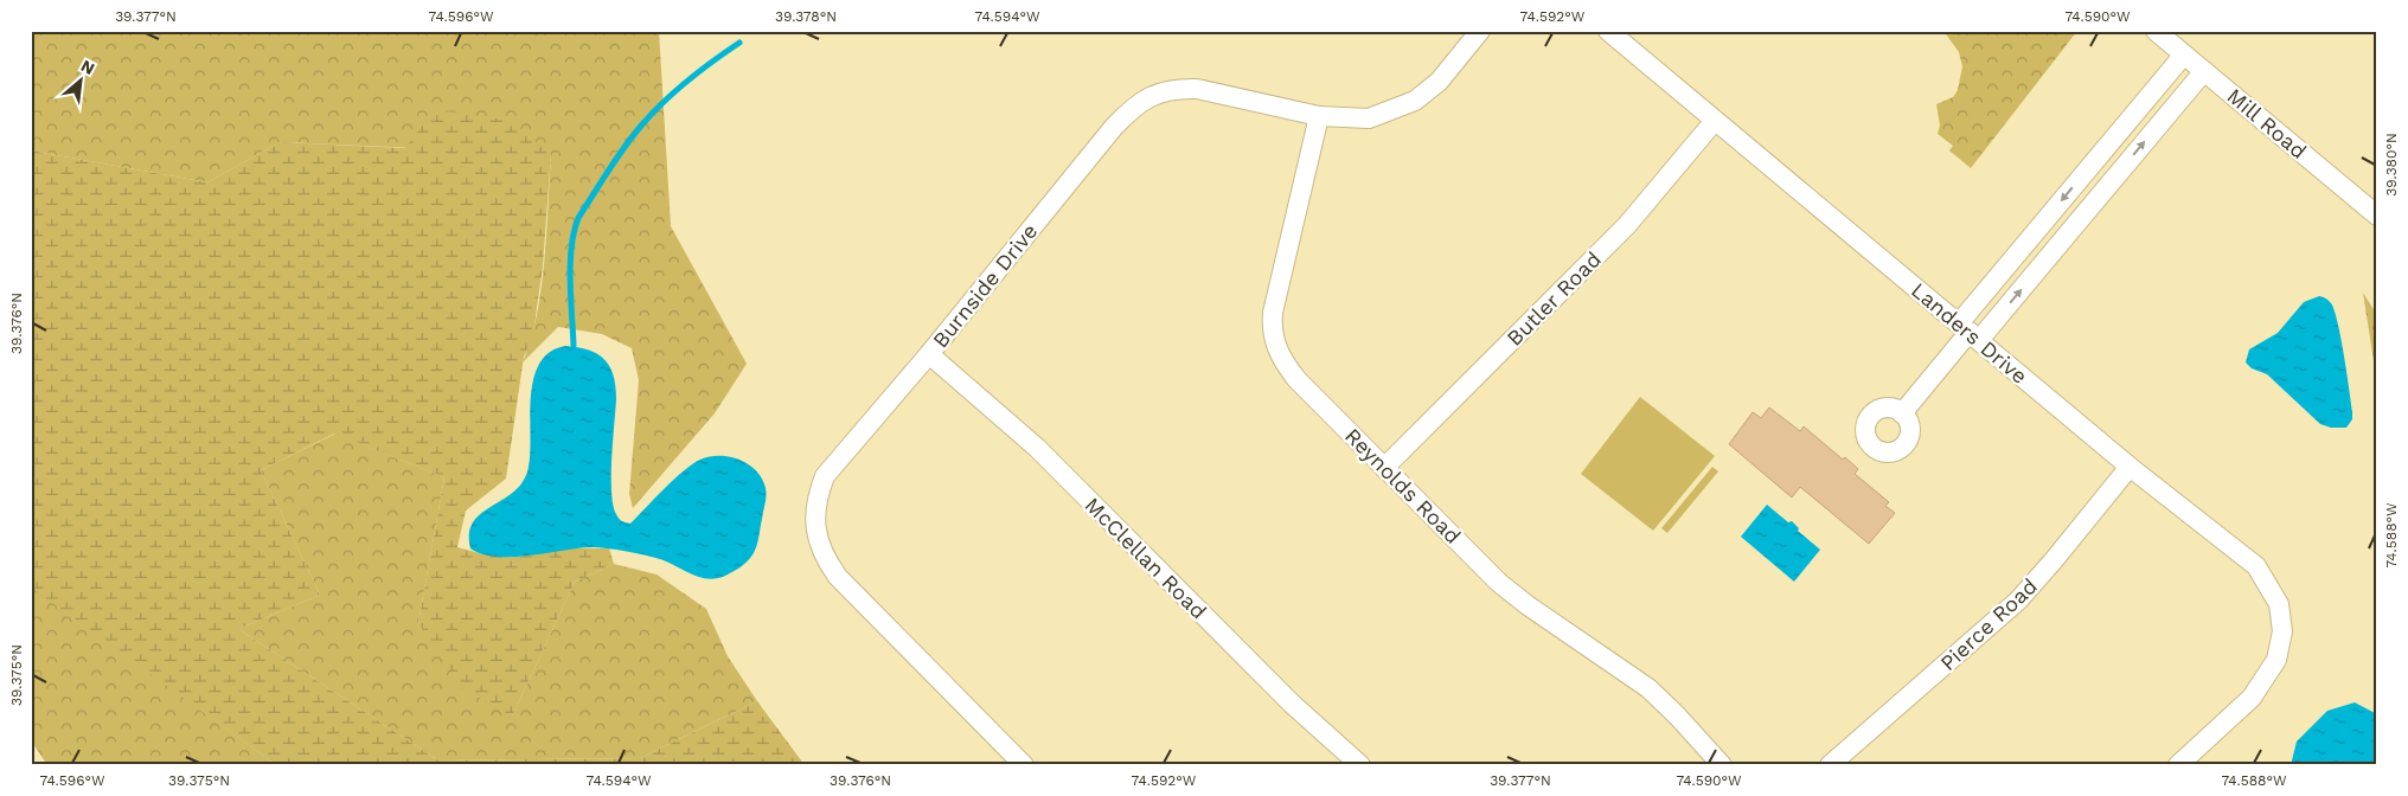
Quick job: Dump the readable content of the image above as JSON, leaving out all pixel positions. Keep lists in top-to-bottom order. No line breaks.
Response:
{"streets":{"street":["Mill Road","Burnside Drive","Butler Road","Landers Drive","Reynolds Road","McClellan Road","Pierce Road"]},"crossings":[["Burnside Drive","Reynolds Road"],["Burnside Drive","McClellan Road"],["Butler Road","Landers Drive"],["Butler Road","Reynolds Road"],["Landers Drive","Pierce Road"]],"north":"top right","coordinates":["39.377°N","74.596°W","39.378°N","74.594°W","74.592°W","74.590°W","39.380°N","39.376°N","74.588°W","39.375°N"]}
